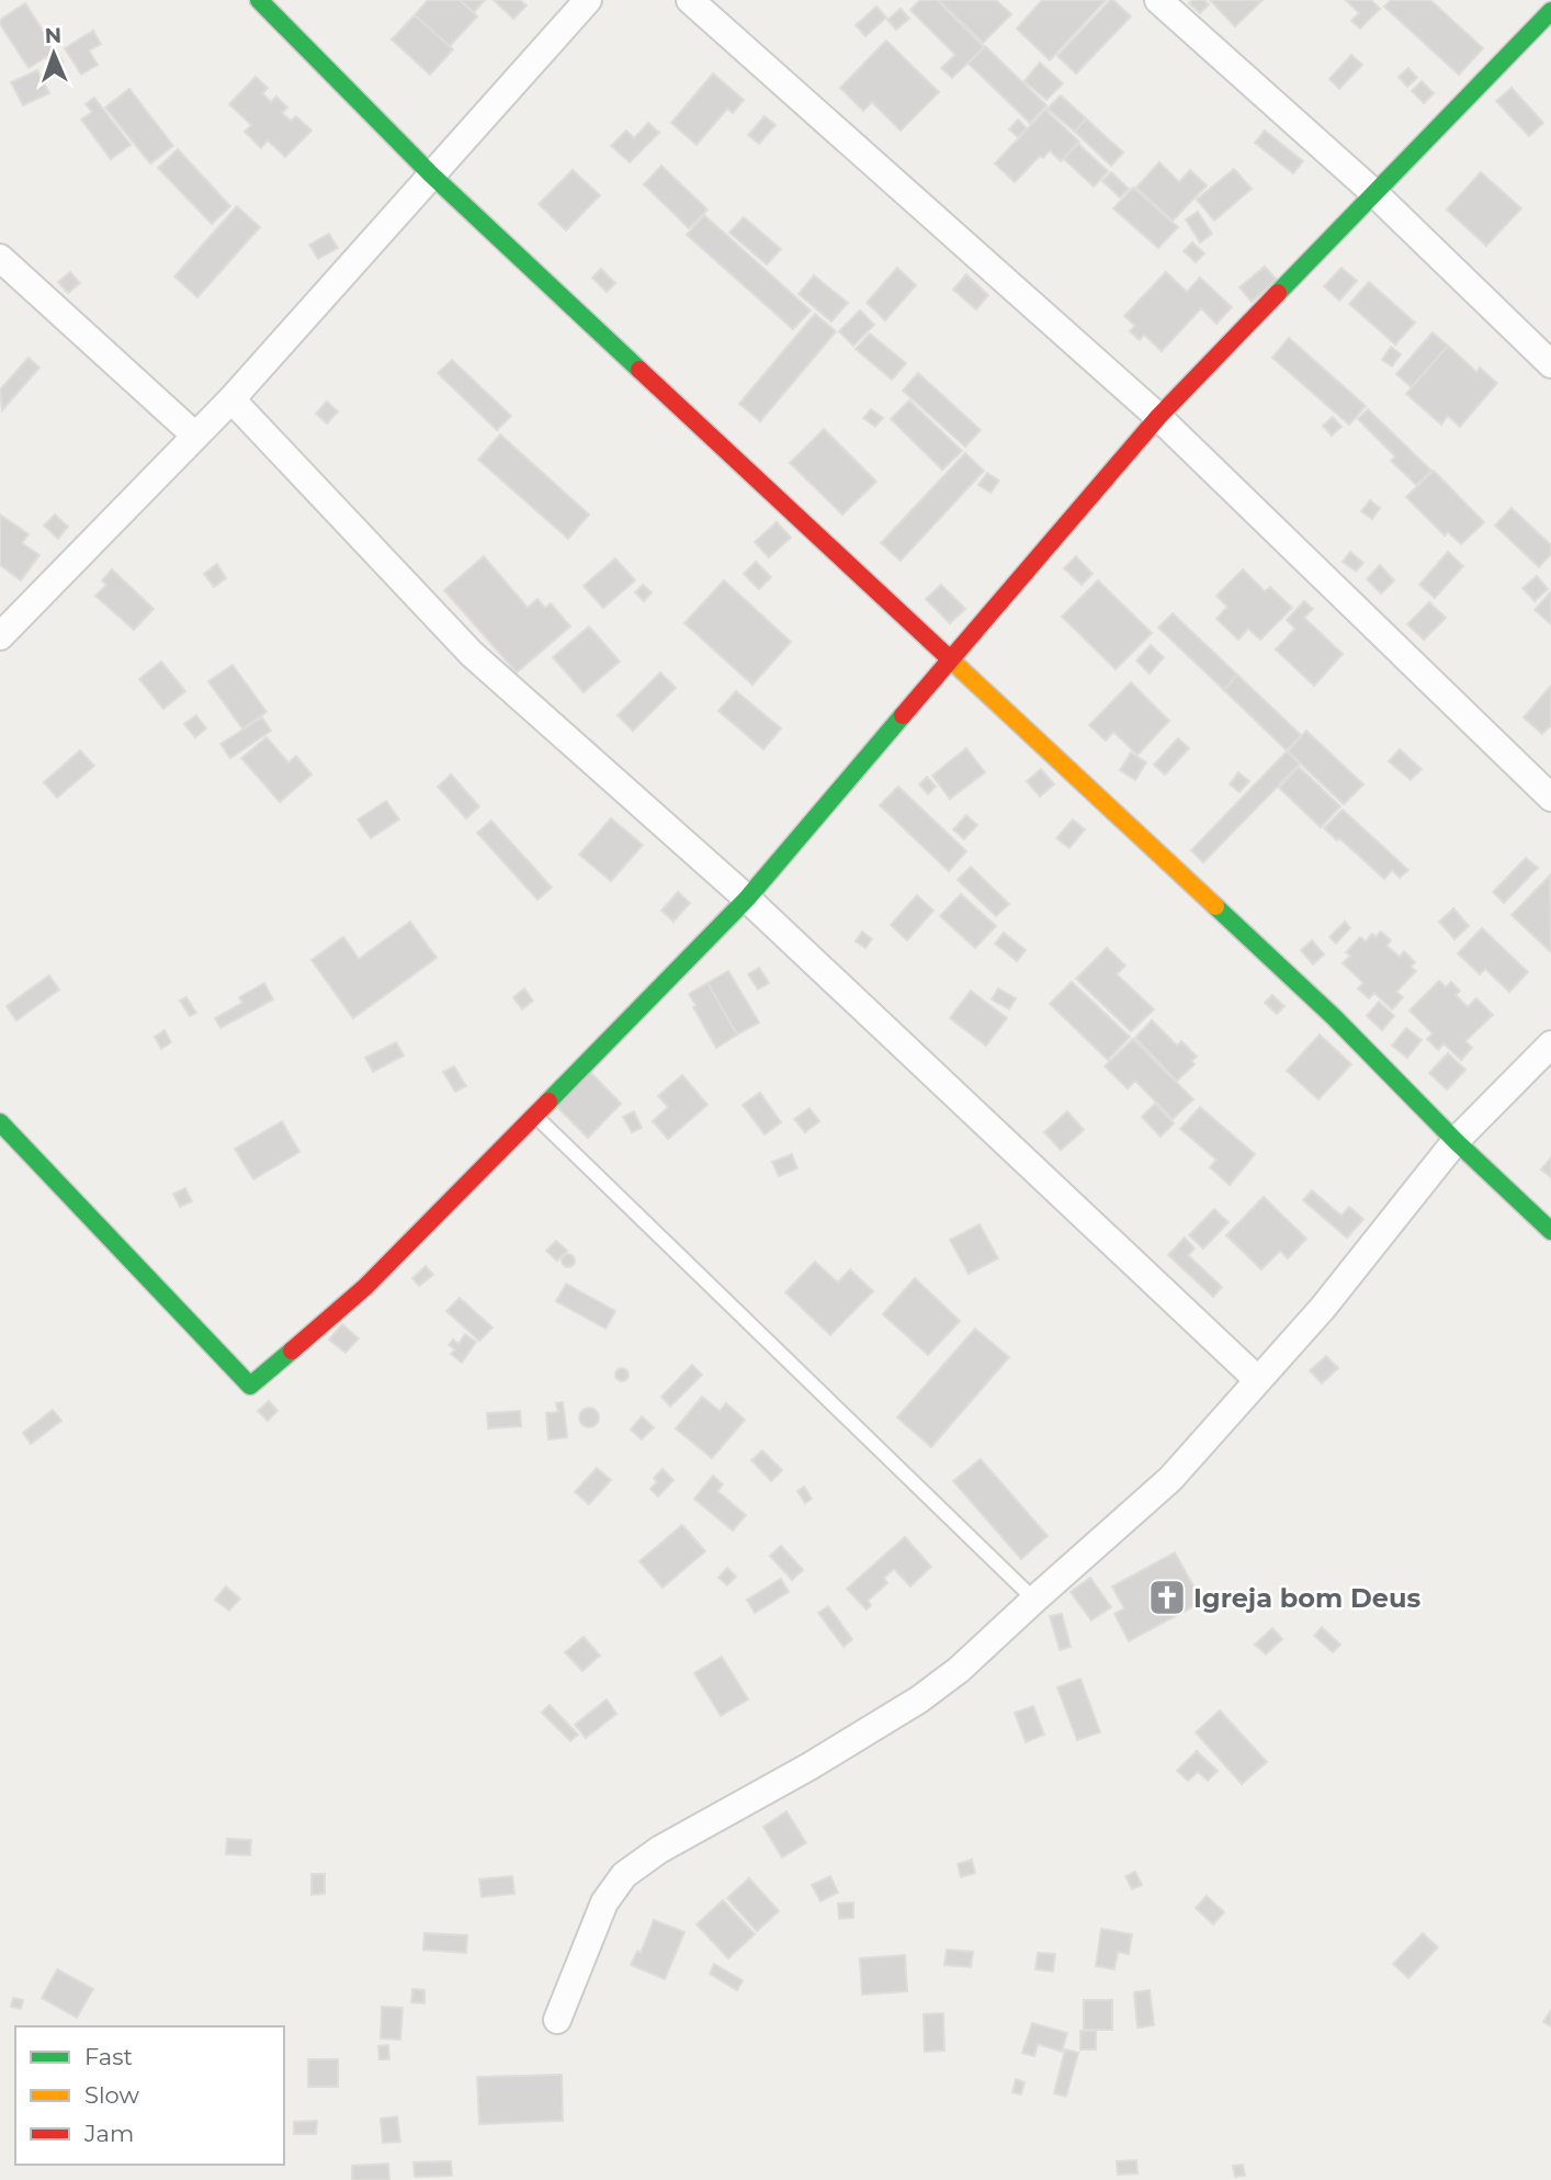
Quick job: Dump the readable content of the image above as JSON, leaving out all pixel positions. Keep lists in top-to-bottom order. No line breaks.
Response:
{"places":{"church":["Igreja bom Deus"]},"legend":["Fast","Slow","Jam"],"north":"top"}
